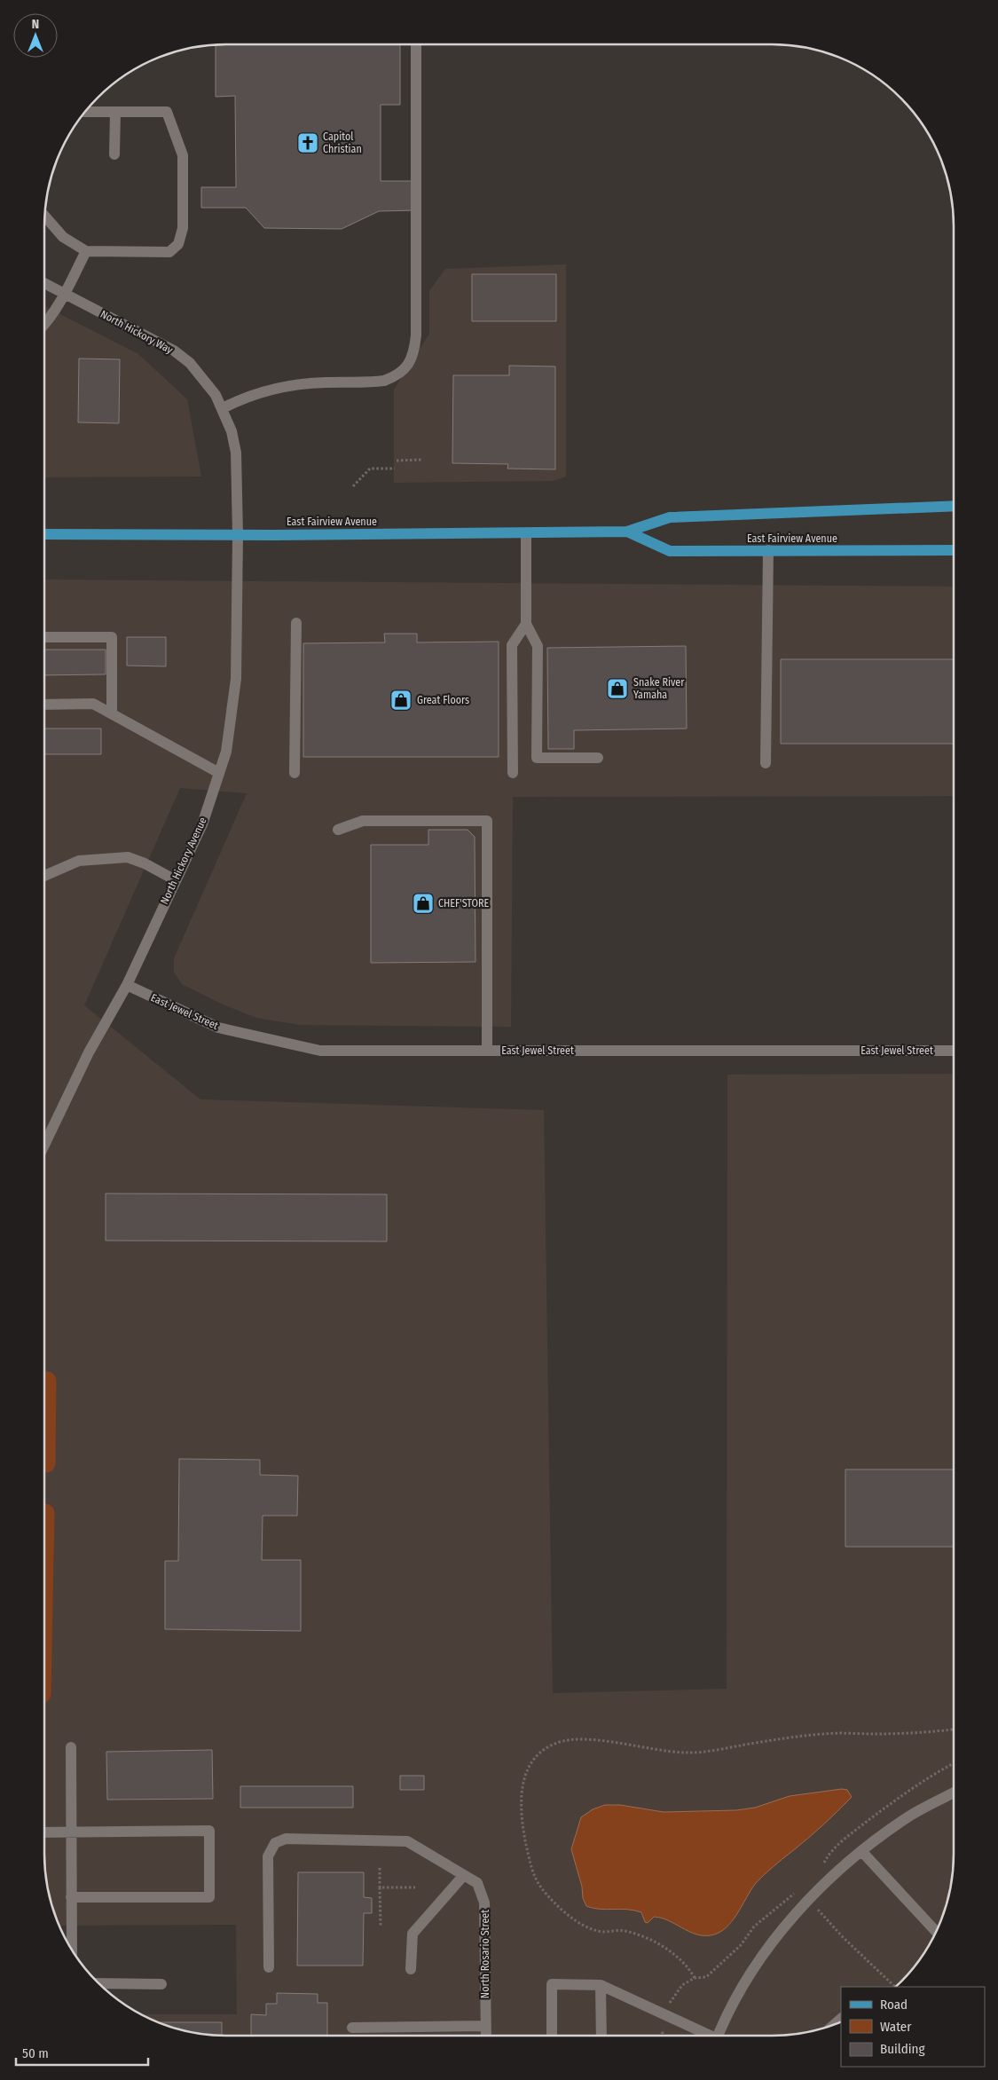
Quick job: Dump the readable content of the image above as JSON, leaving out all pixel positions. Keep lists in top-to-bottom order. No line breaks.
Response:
{"streets":{"main road":["East Fairview Avenue"],"street":["North Hickory Way","North Hickory Avenue","East Jewel Street","North Rosario Street"]},"crossings":[["North Hickory Way","East Fairview Avenue"],["North Hickory Way","North Hickory Avenue"],["East Fairview Avenue","North Hickory Avenue"],["North Hickory Avenue","East Jewel Street"]],"places":{"church":["Capitol Christian"],"shop":["Snake River Yamaha","Great Floors","CHEF'STORE"]},"legend":["Road","Water","Building"],"scale_bar":"50 m","north":"top"}
